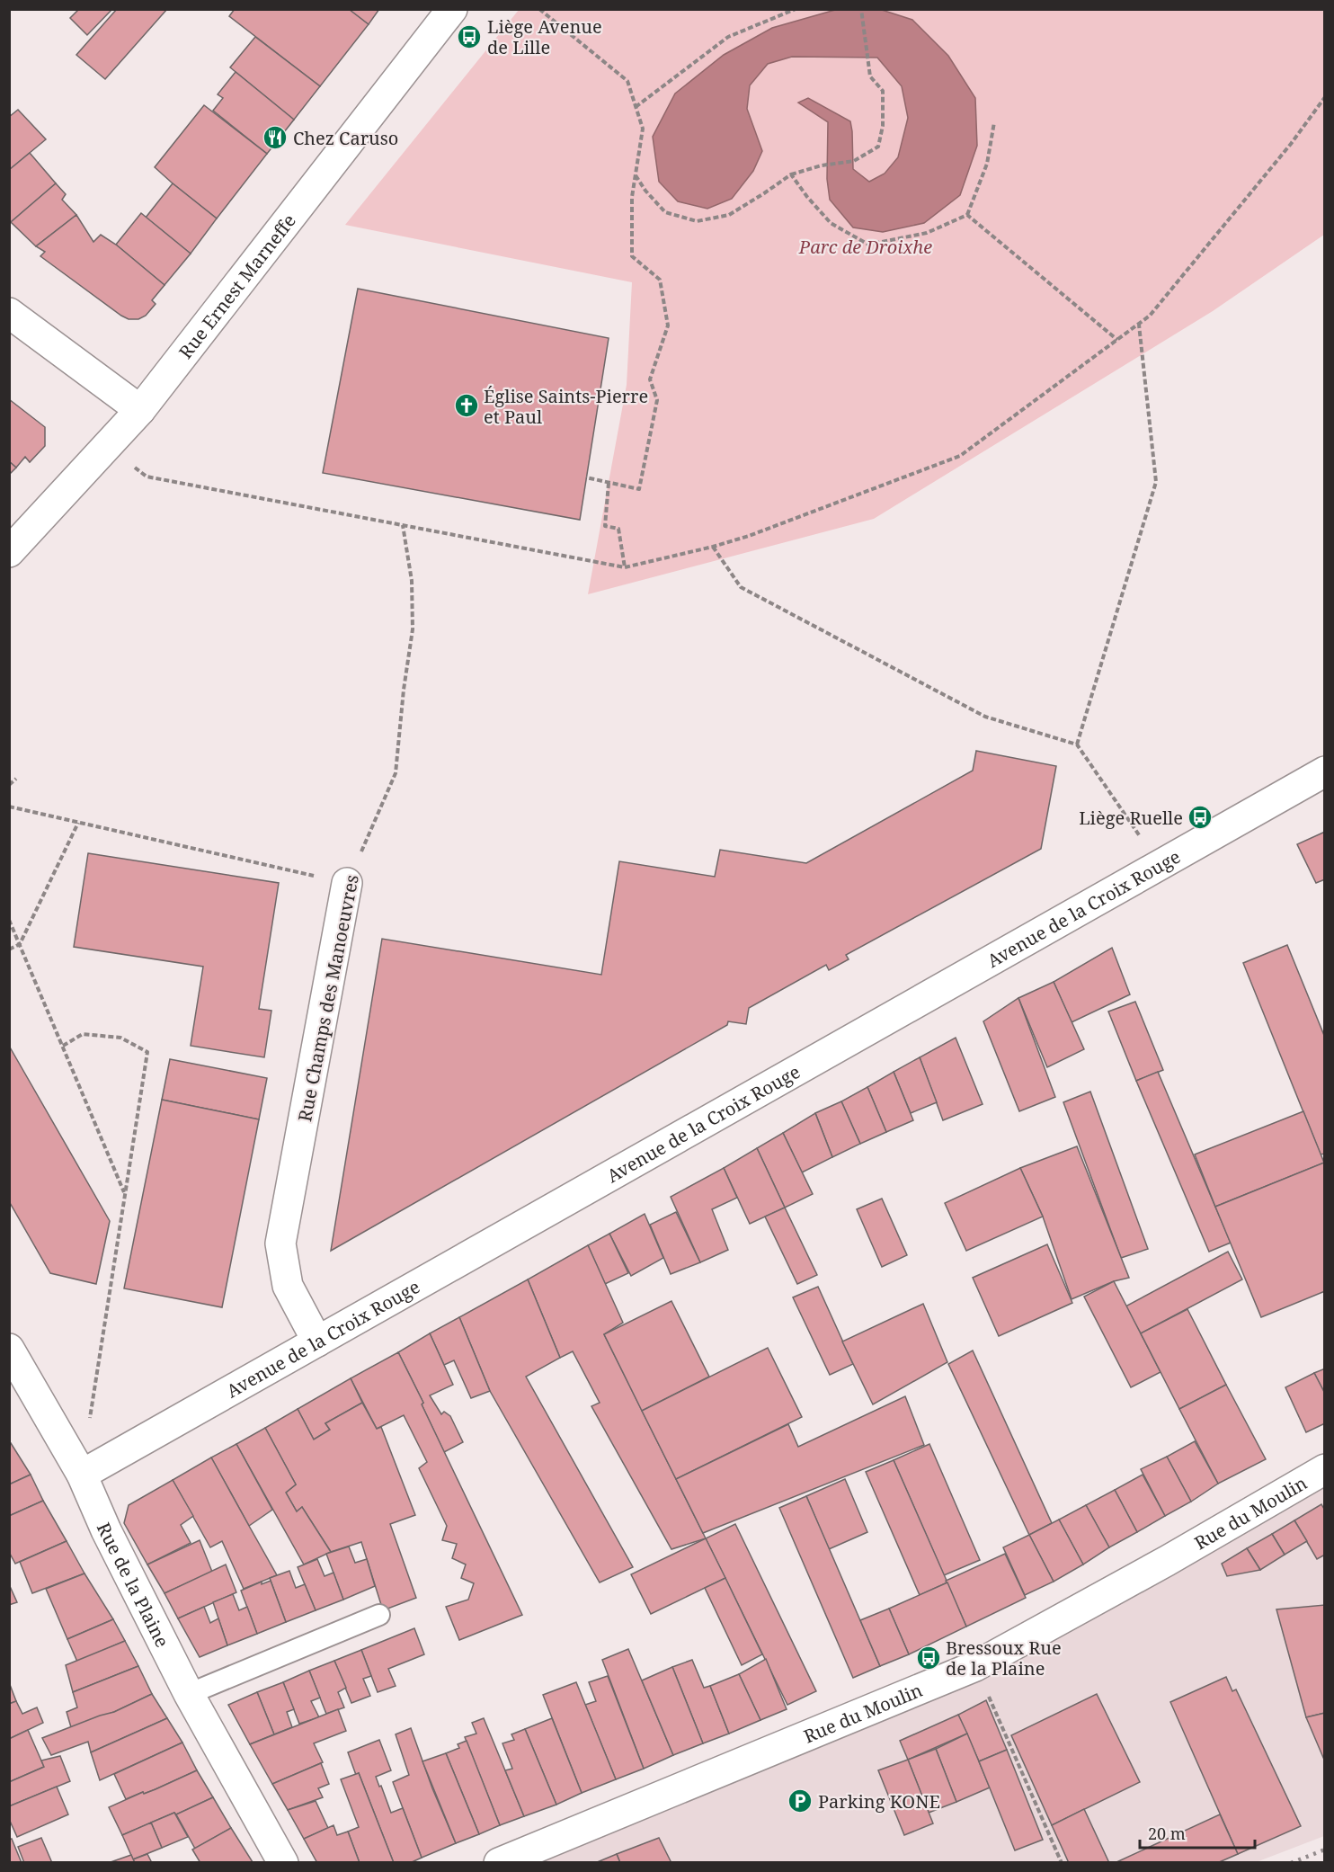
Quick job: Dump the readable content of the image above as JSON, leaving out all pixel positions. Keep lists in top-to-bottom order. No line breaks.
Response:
{"streets":{"street":["Rue Ernest Marneffe","Avenue de la Croix Rouge","Rue Champs des Manoeuvres","Rue du Moulin","Rue de la Plaine"]},"crossings":[["Avenue de la Croix Rouge","Rue Champs des Manoeuvres"],["Avenue de la Croix Rouge","Rue de la Plaine"]],"parks":["Parc de Droixhe"],"places":{"bus stop":["Liège Avenue de Lille","Liège Ruelle","Bressoux Rue de la Plaine"],"restaurant":["Chez Caruso"],"church":["Église Saints-Pierre et Paul"],"parking":["Parking KONE"]},"scale_bar":"20 m"}
